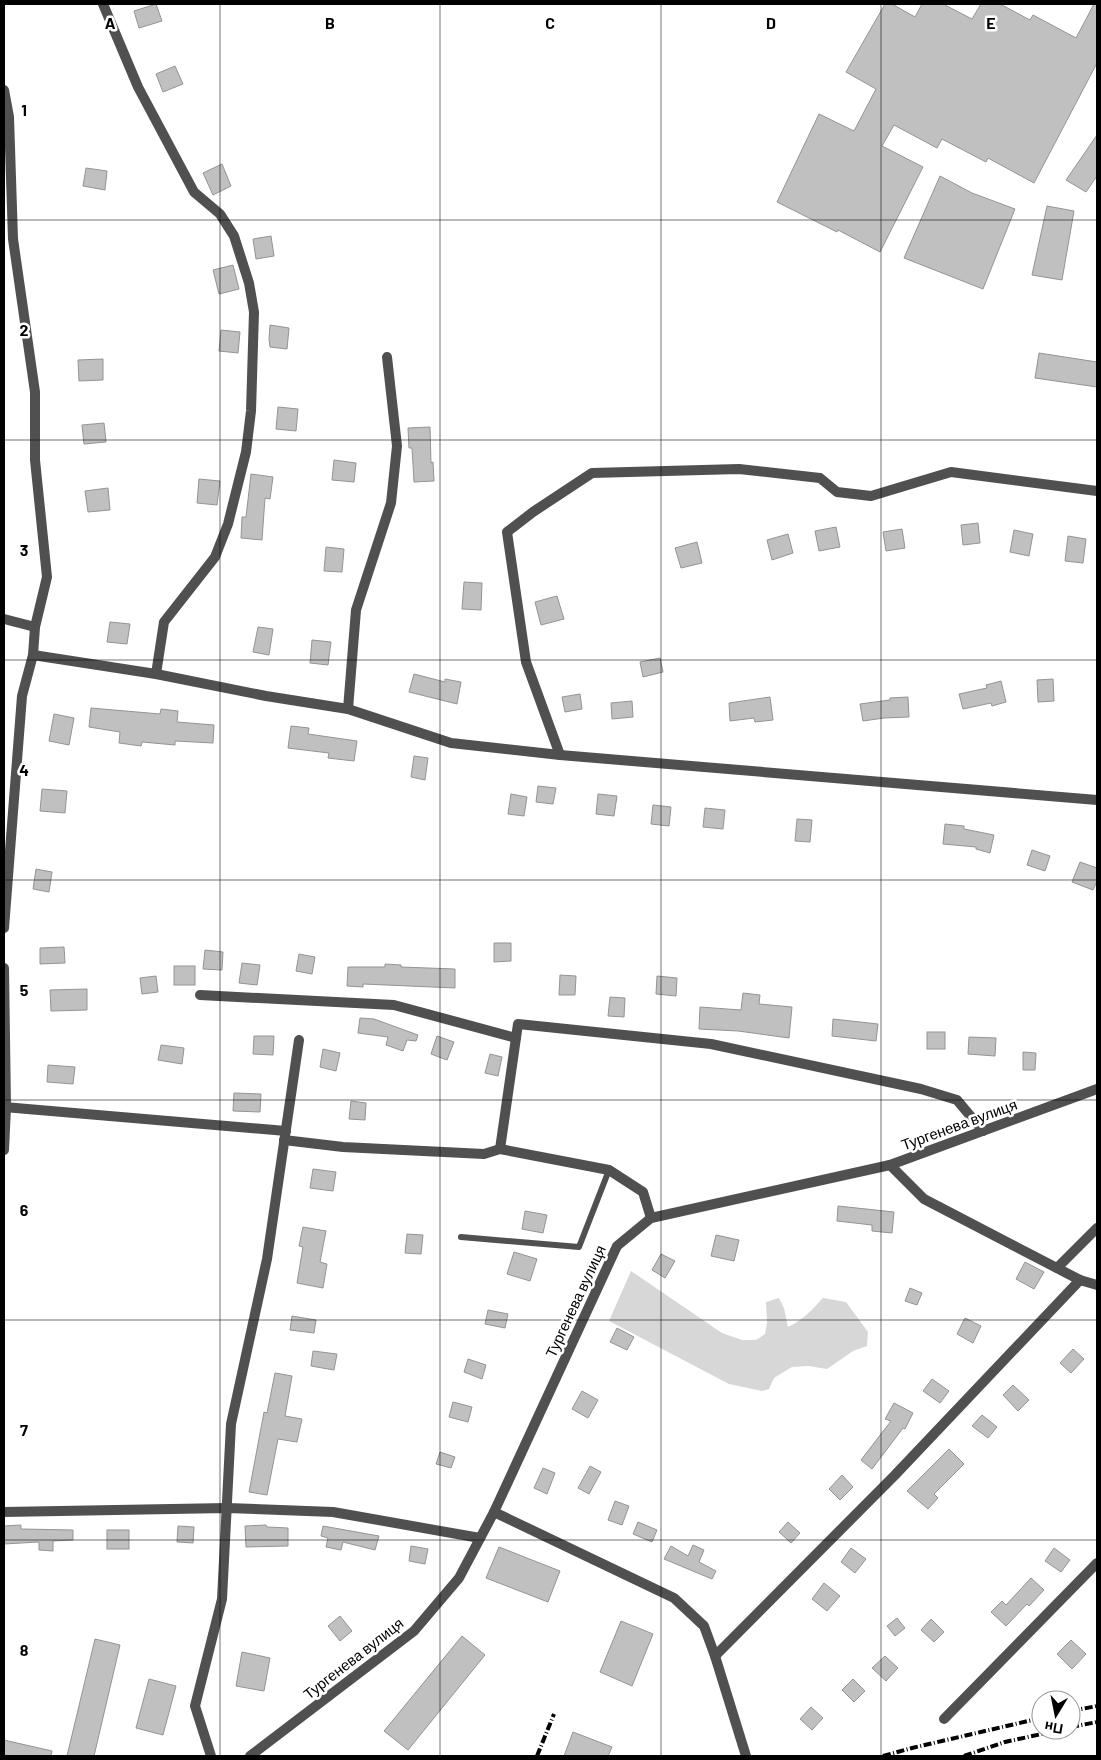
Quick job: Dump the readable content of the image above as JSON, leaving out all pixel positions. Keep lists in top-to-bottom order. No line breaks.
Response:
{"streets":{"street":["Тургенева вулиця"]},"north":"bottom","grid":{"columns":["A","B","C","D","E"],"rows":["1","2","3","4","5","6","7","8"]}}
